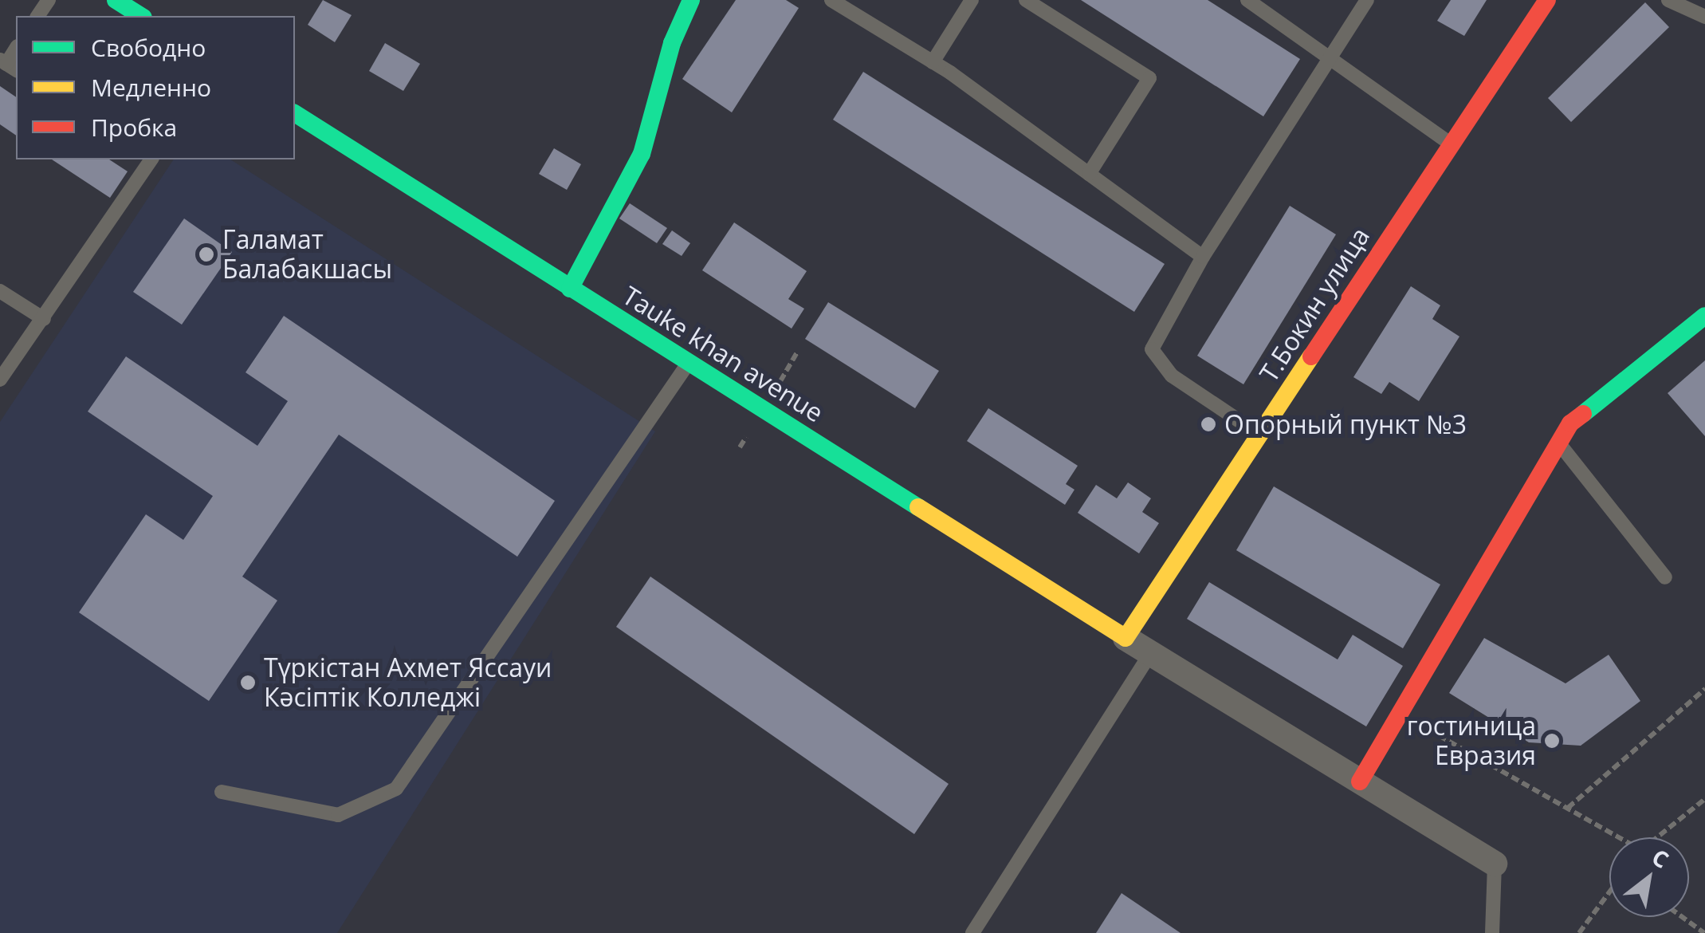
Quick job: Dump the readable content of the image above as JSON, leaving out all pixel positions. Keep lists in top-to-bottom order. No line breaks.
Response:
{"streets":{"main road":["Т.Бокин улица","Tauke khan avenue"]},"crossings":[["Т.Бокин улица","Tauke khan avenue"]],"places":["Галамат Балабакшасы","Опорный пункт №3","Түркістан Ахмет Яссауи Кәсіптік Колледжі","гостиница Евразия"],"legend":["Свободно","Медленно","Пробка"],"north":"top right"}
